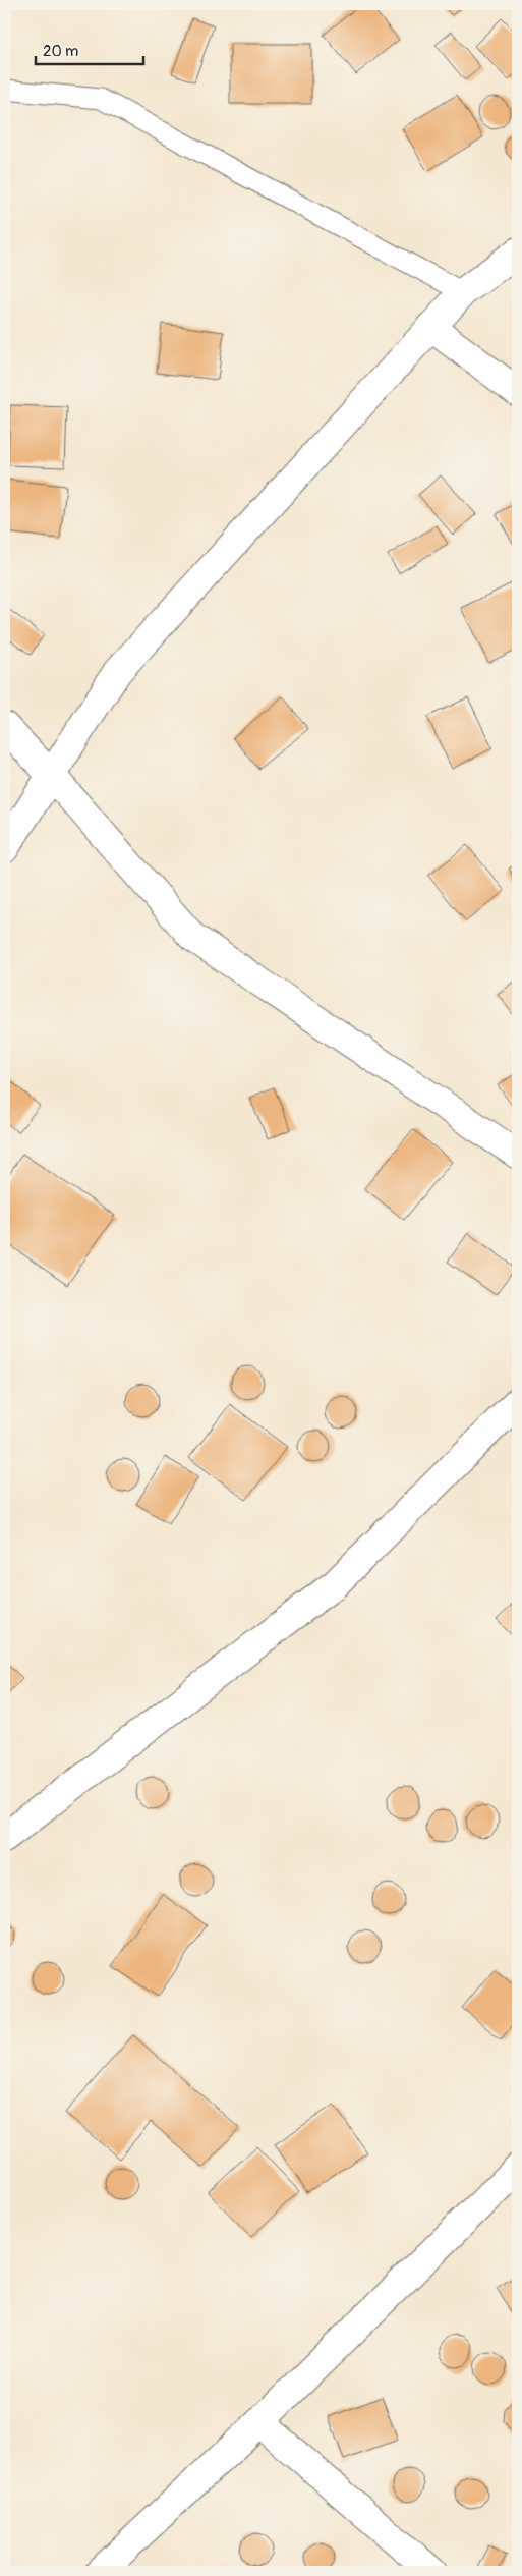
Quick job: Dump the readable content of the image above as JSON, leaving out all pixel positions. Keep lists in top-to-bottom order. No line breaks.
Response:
{"scale_bar":"20 m"}
